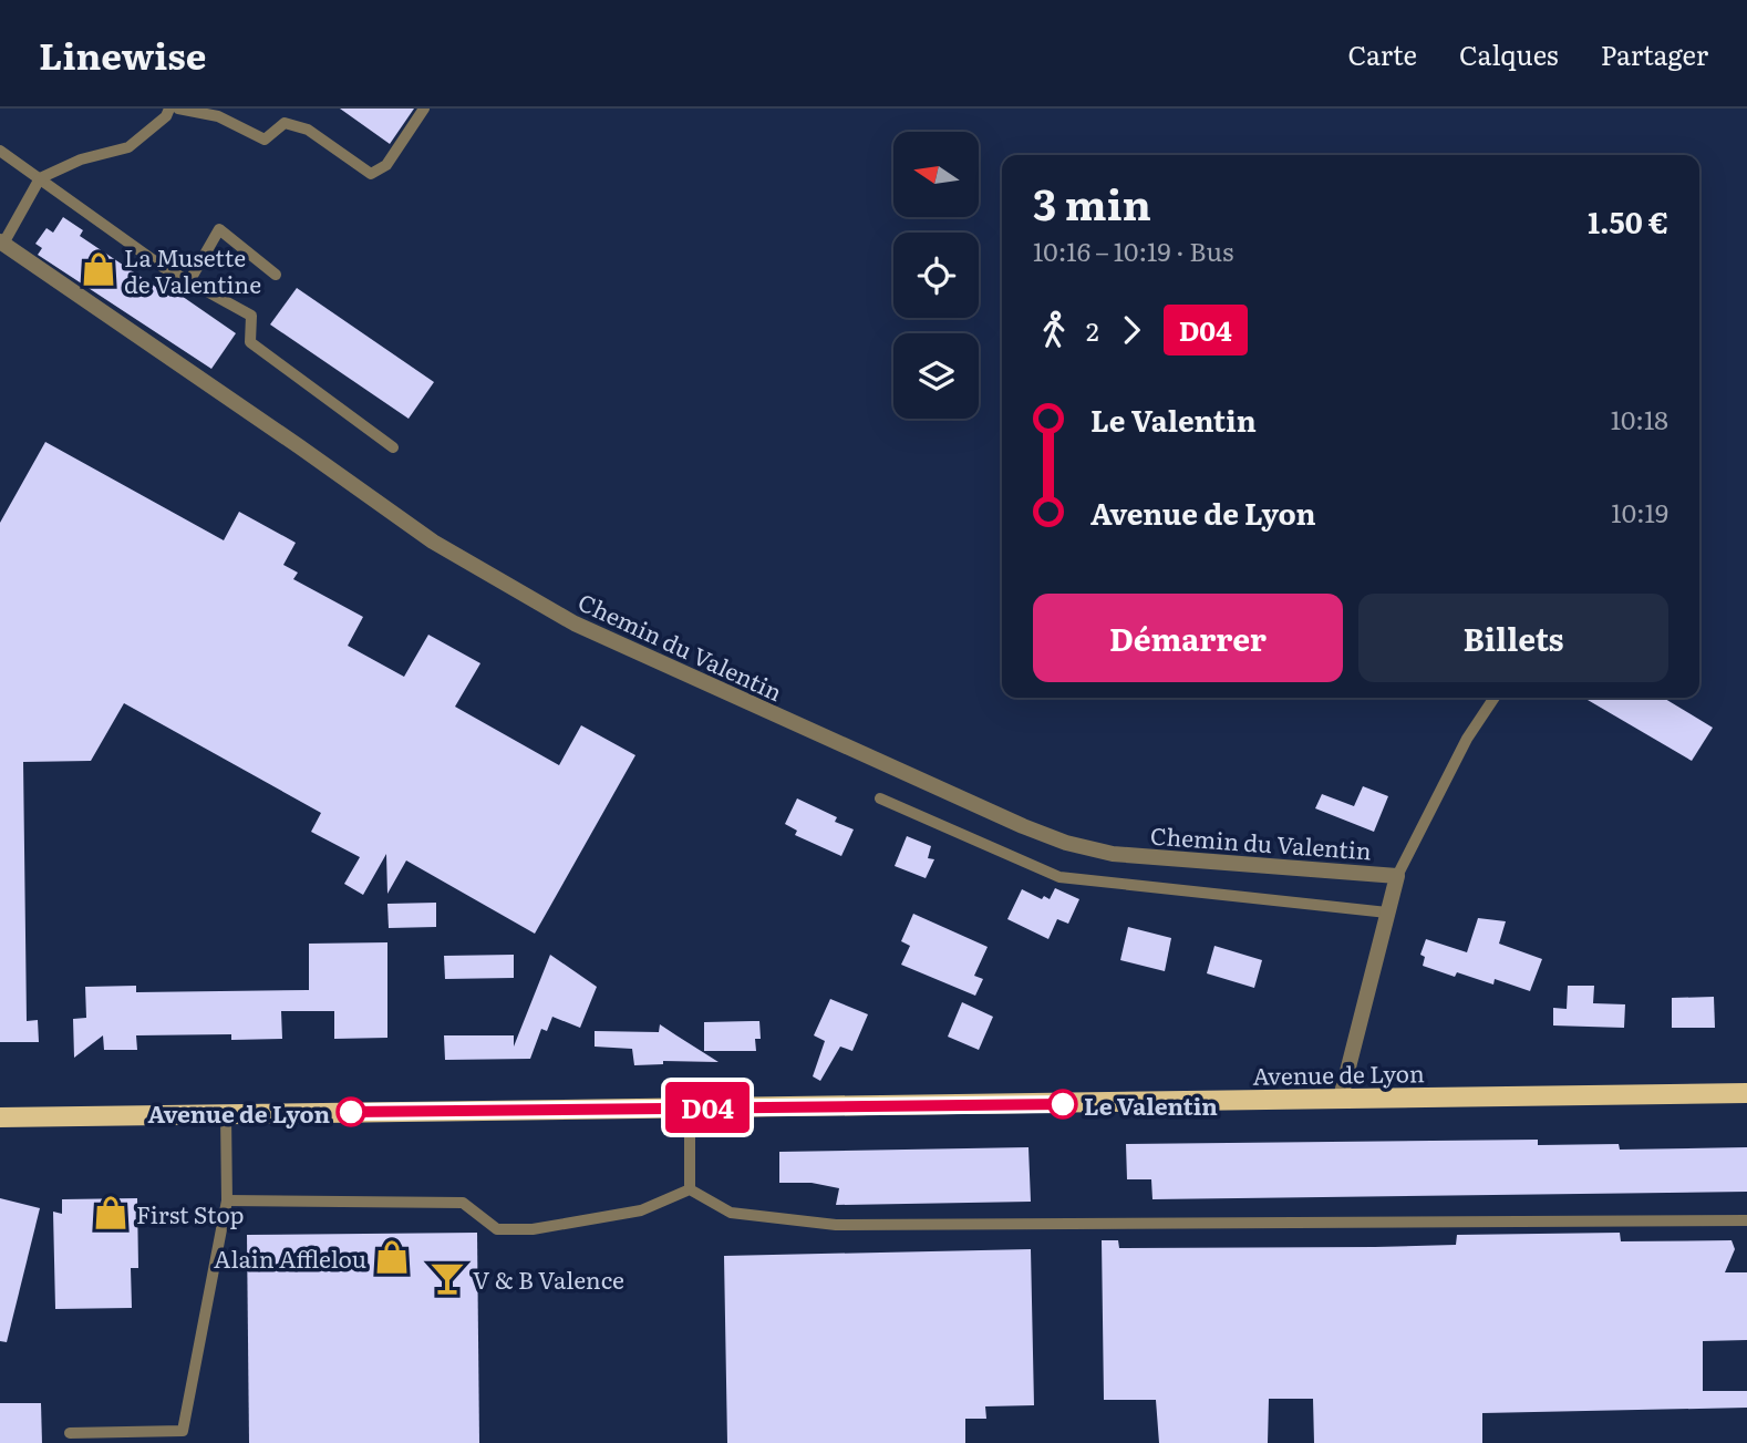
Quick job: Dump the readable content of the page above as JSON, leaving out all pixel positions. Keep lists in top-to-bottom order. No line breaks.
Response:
{"streets":{"main road":["Avenue de Lyon"],"street":["Chemin du Valentin"]},"crossings":[["Chemin du Valentin","Avenue de Lyon"]],"places":{"shop":["La Musette de Valentine","First Stop","Alain Afflelou"],"other":["Le Valentin","Avenue de Lyon"],"bar":["V & B Valence"]},"lines":["bus line D04"],"north":"left","page":{"header":"Linewise","nav":["Carte","Calques","Partager"],"on_map":"D04","heading":["3 min","10:16 – 10:19 · Bus","1.50 €"],"legs":["2","D04"],"list":[{"name":"Le Valentin","value":"10:18"},{"name":"Avenue de Lyon","value":"10:19"}],"buttons":["Démarrer","Billets"]}}
